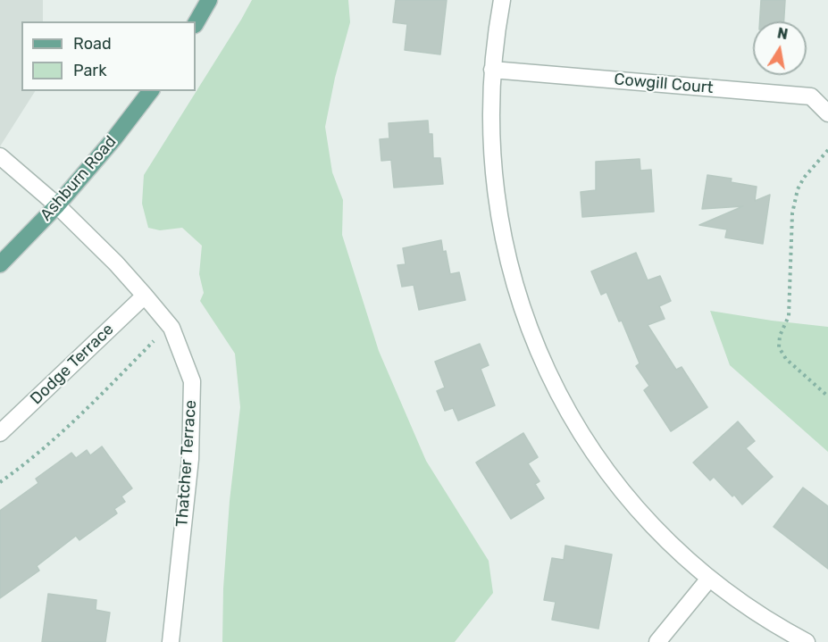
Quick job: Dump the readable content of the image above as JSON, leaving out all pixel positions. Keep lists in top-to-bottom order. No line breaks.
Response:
{"streets":{"main road":["Ashburn Road"],"street":["Cowgill Court","Dodge Terrace","Thatcher Terrace"]},"crossings":[["Ashburn Road","Thatcher Terrace"],["Dodge Terrace","Thatcher Terrace"]],"legend":["Road","Park"],"north":"top"}
